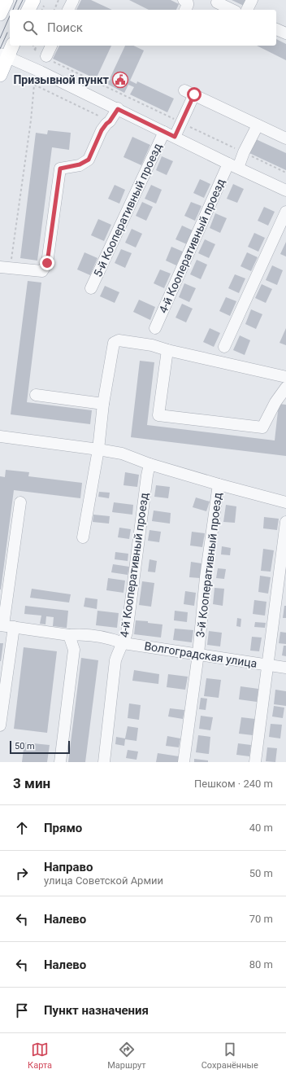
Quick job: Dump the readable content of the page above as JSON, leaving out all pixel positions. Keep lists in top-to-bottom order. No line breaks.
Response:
{"streets":{"street":["5-й Кооперативный проезд","4-й Кооперативный проезд","3-й Кооперативный проезд","Волгоградская улица"]},"crossings":[["4-й Кооперативный проезд","Волгоградская улица"],["3-й Кооперативный проезд","Волгоградская улица"]],"places":{"public building":["Призывной пункт"]},"scale_bar":"50 m","page":{"search":"Поиск","scale":"50 m","heading":["3 мин","Пешком · 240 m"],"list":[["Прямо","40 m"],["Направо","улица Советской Армии","50 m"],["Налево","70 m"],["Налево","80 m"],"Пункт назначения"],"nav":["Карта","Маршрут","Сохранённые"]}}
